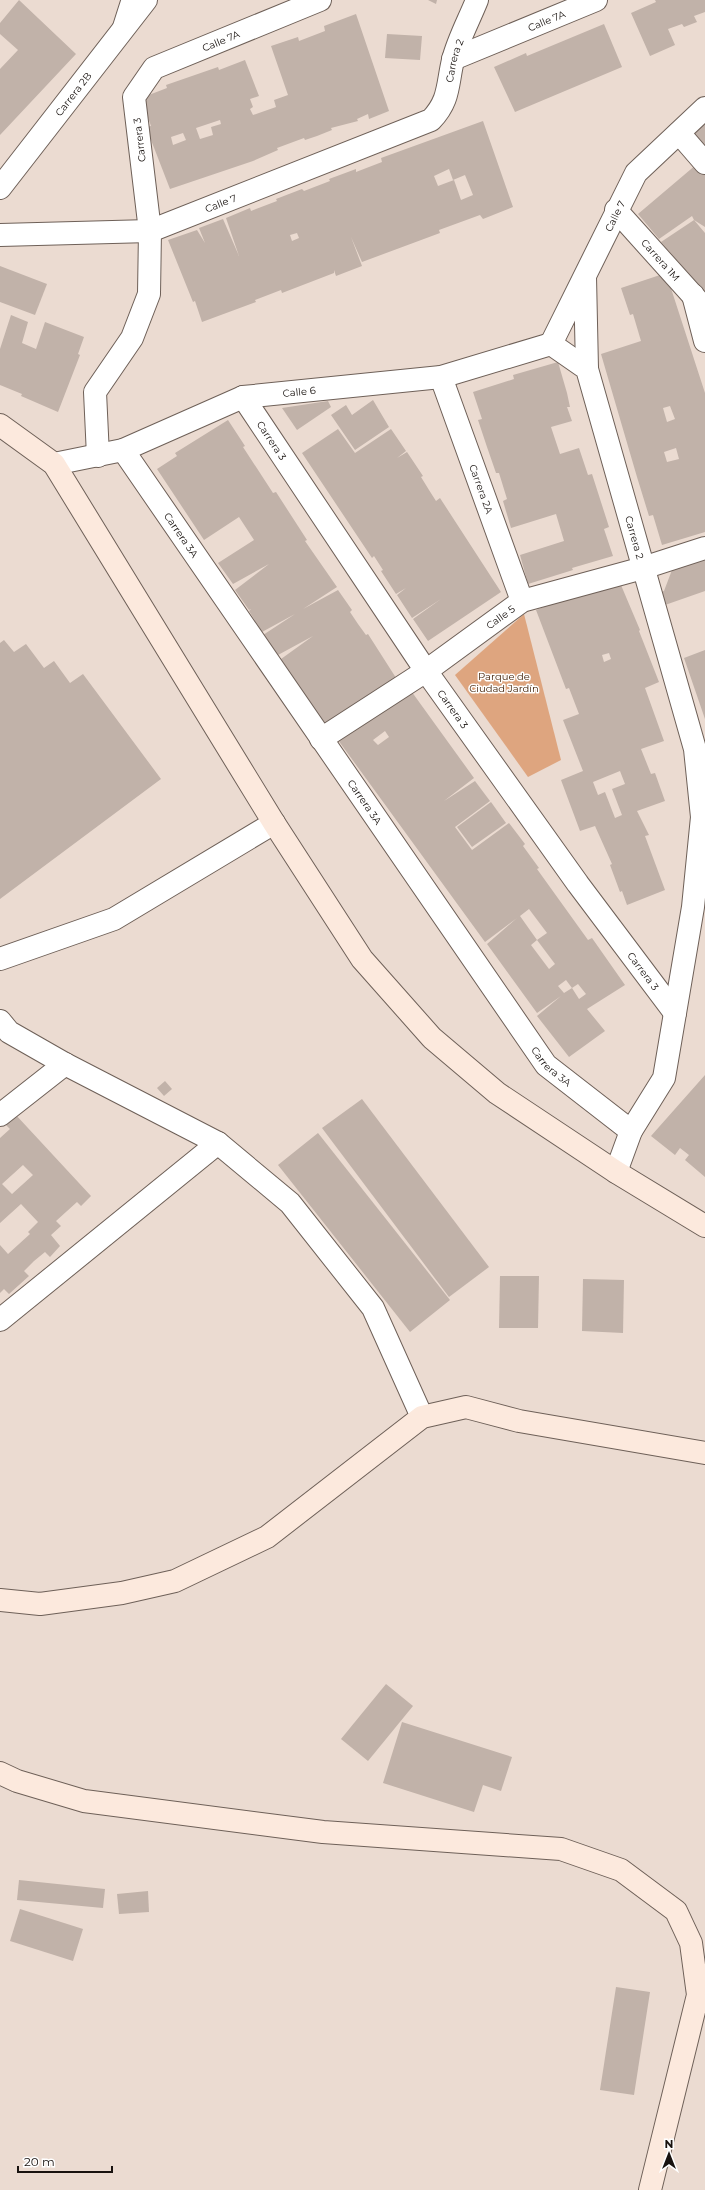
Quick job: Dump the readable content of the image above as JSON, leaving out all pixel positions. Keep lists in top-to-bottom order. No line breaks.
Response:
{"streets":{"street":["Calle 7A","Carrera 2","Carrera 2B","Carrera 3","Calle 7","Carrera 1M","Calle 6","Carrera 2A","Carrera 3A","Calle 5"]},"crossings":[["Calle 7A","Carrera 2"],["Calle 7A","Carrera 3"],["Carrera 2","Carrera 3"],["Carrera 2","Calle 7"],["Carrera 2","Carrera 3A"],["Carrera 2","Calle 5"],["Carrera 3","Calle 7"],["Carrera 3","Calle 6"],["Carrera 3","Calle 5"],["Calle 7","Carrera 1M"],["Calle 7","Calle 6"],["Calle 6","Carrera 2A"],["Calle 6","Carrera 3A"],["Carrera 2A","Calle 5"],["Carrera 3A","Calle 5"]],"parks":["Parque de Ciudad Jardín"],"scale_bar":"20 m","north":"top"}
